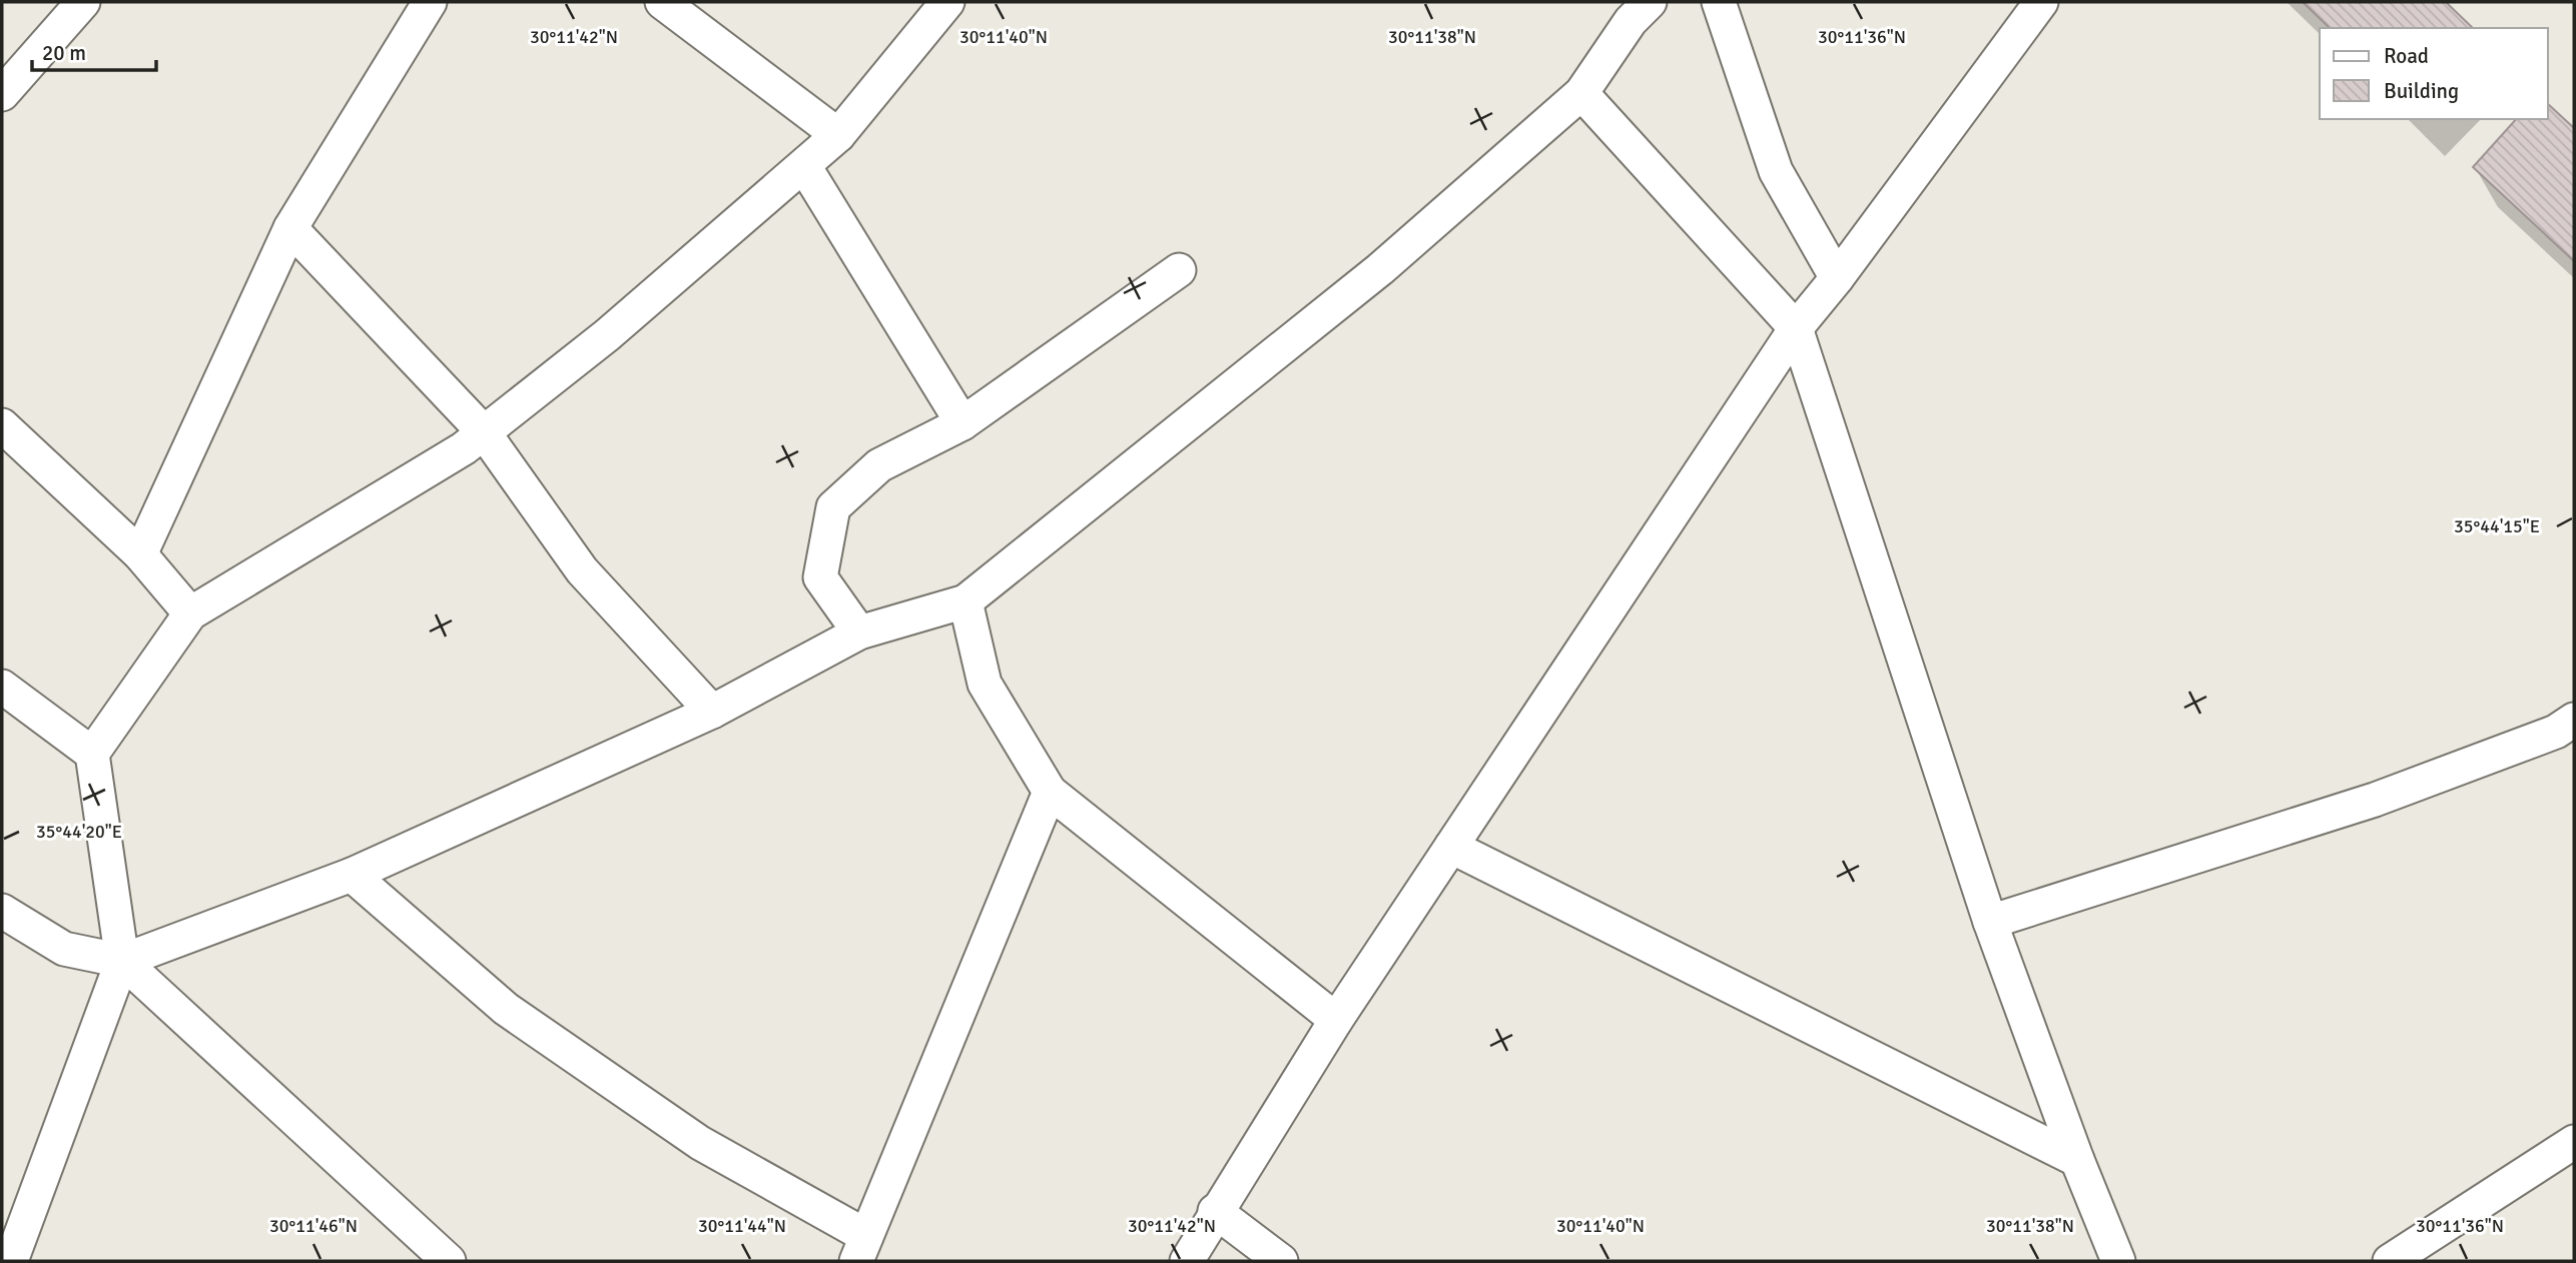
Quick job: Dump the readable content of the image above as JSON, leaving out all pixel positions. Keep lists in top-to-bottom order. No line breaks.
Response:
{"legend":["Road","Building"],"scale_bar":"20 m","coordinates":["30°11'42\"N","30°11'40\"N","30°11'38\"N","30°11'36\"N","35°44'15\"E","35°44'20\"E","30°11'46\"N","30°11'44\"N"]}
